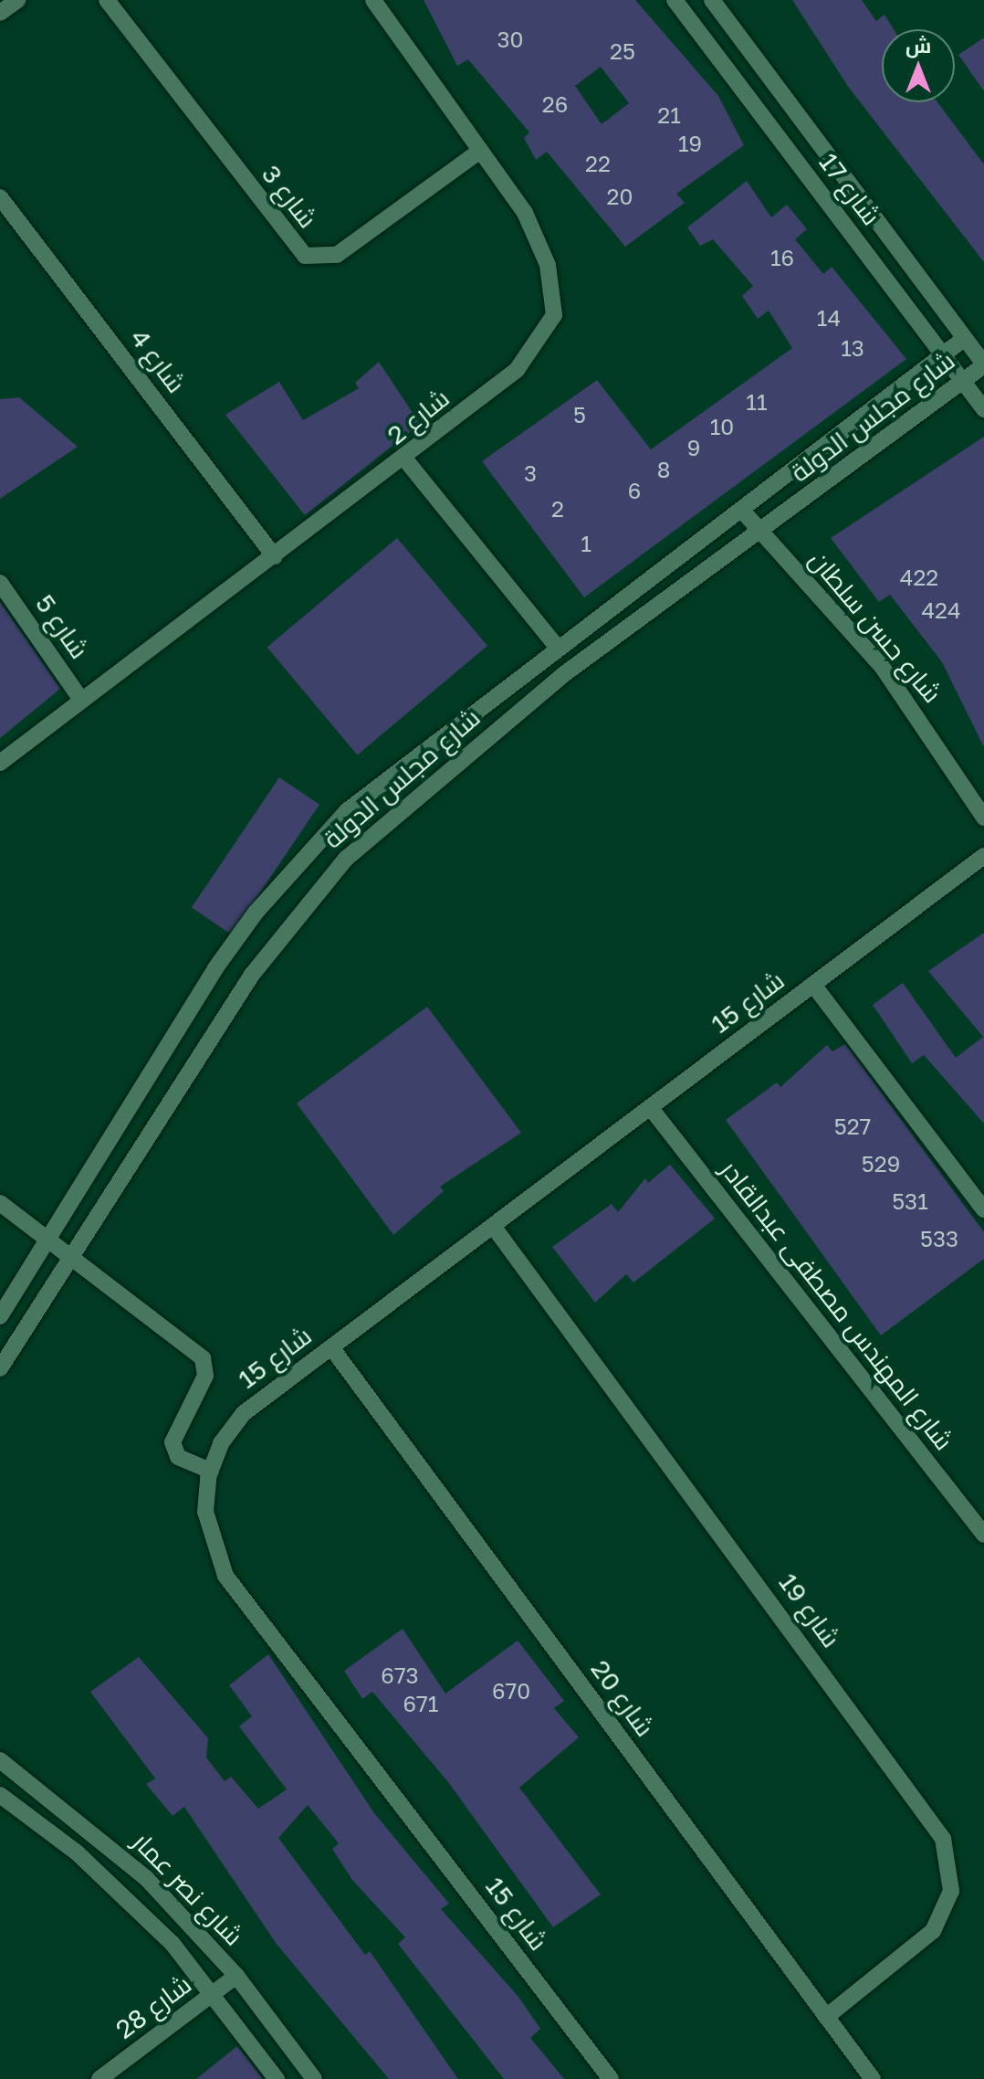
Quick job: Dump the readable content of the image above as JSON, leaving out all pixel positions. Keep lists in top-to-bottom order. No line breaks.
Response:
{"streets":{"street":["شارع 17","شارع 3","شارع 4","شارع 2","شارع مجلس الدولة","شارع 5","شارع حسن سلطان","شارع 15","شارع المهندس مصطفى عبدالقادر","شارع 19","شارع 20","شارع نصر عمار","شارع 28"]},"crossings":[["شارع 17","شارع مجلس الدولة"],["شارع 3","شارع 2"],["شارع 4","شارع 2"],["شارع 2","شارع 5"],["شارع مجلس الدولة","شارع حسن سلطان"],["شارع 15","شارع المهندس مصطفى عبدالقادر"],["شارع 15","شارع 19"],["شارع 15","شارع 20"],["شارع 19","شارع 20"],["شارع نصر عمار","شارع 28"]],"house_numbers":["30","25","26","21","19","22","20","16","14","13","11","5","10","9","8","3","6","2","1","422","424","527","529","531","533","673","670","671"],"north":"top"}
